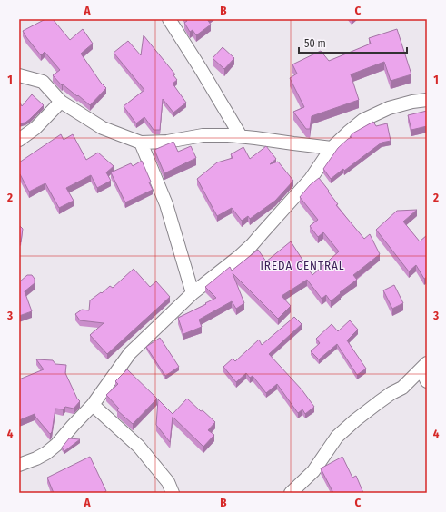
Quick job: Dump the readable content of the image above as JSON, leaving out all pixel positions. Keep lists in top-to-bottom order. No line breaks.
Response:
{"districts":["IREDA CENTRAL"],"scale_bar":"50 m","grid":{"columns":["A","B","C"],"rows":["1","2","3","4"]}}
